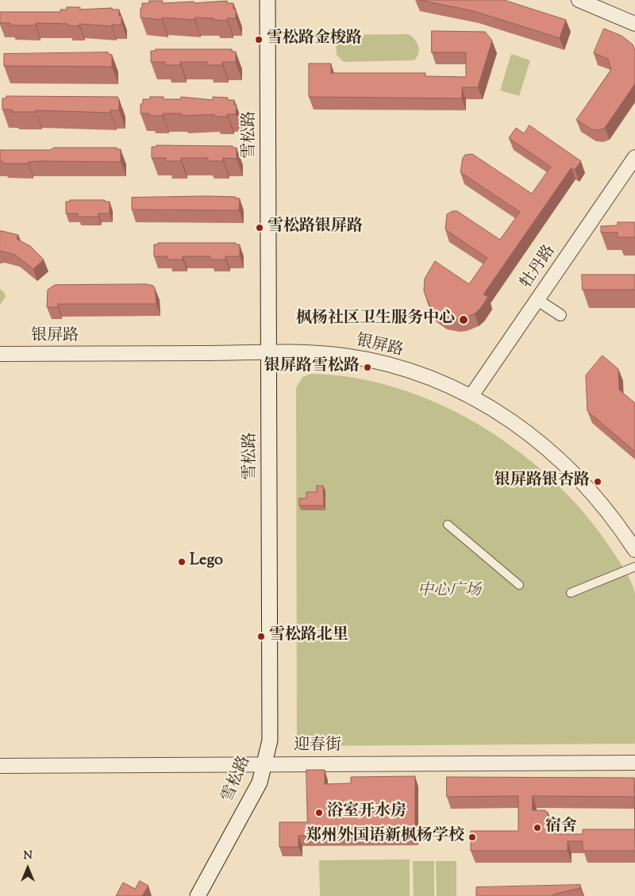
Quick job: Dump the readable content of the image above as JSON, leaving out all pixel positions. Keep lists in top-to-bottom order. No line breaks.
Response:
{"streets":{"main road":["雪松路"],"street":["牡丹路","银屏路","迎春街"]},"crossings":[["雪松路","银屏路"],["雪松路","迎春街"],["牡丹路","银屏路"]],"parks":["中心广场"],"places":["雪松路金梭路","雪松路银屏路","枫杨社区卫生服务中心","银屏路雪松路","银屏路银杏路","Lego","雪松路北里","浴室开水房","宿舍","郑州外国语新枫杨学校"],"north":"top"}
